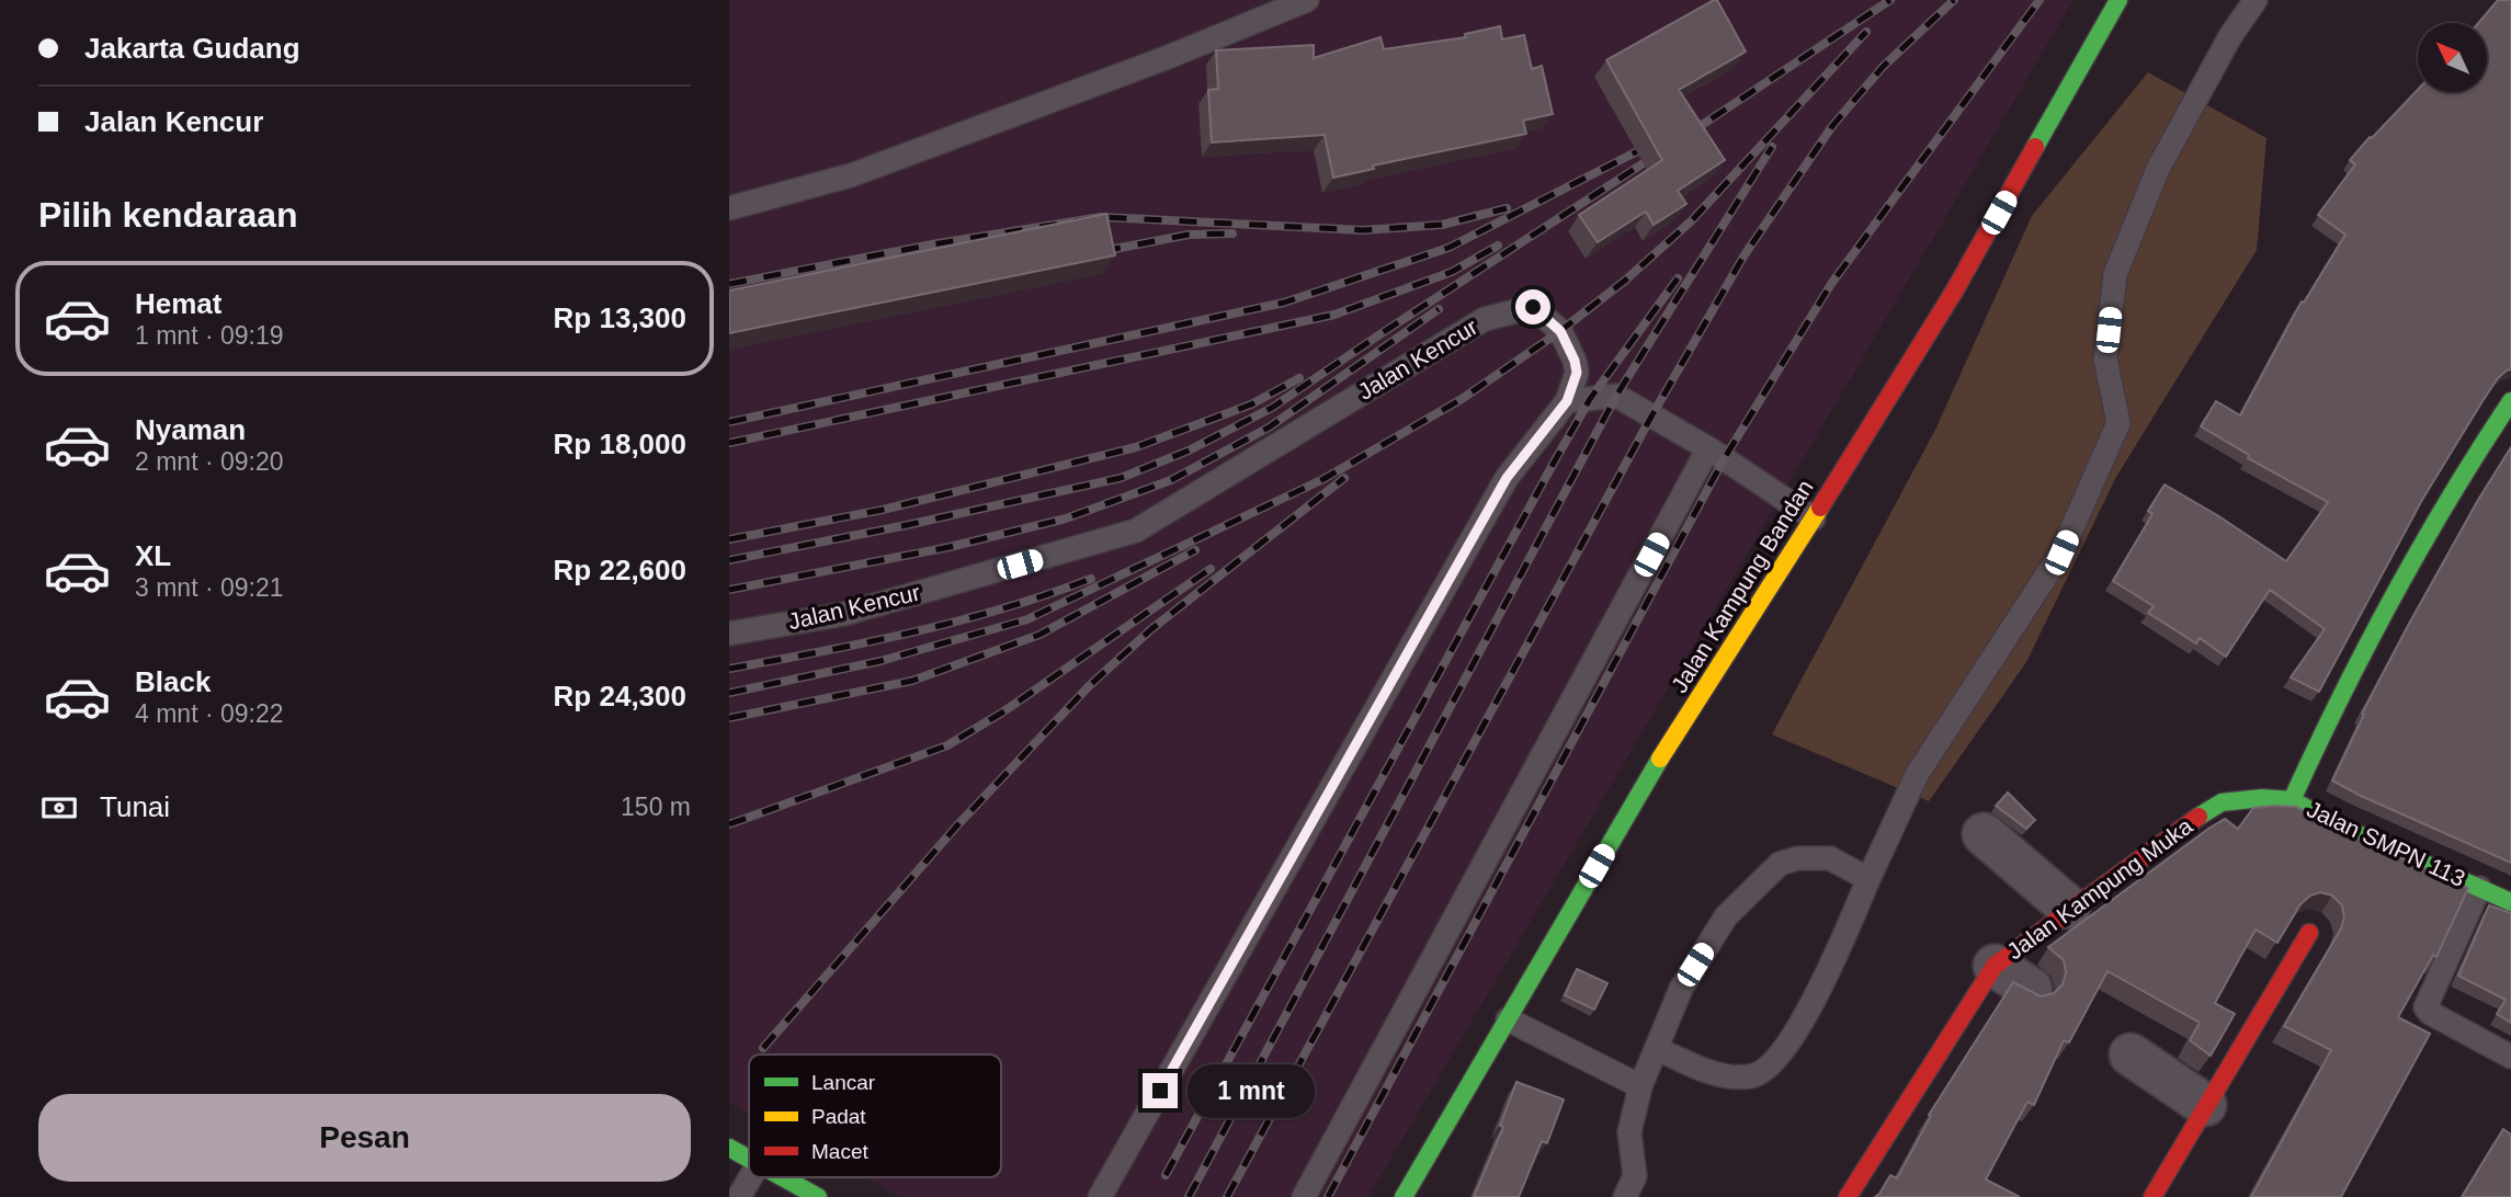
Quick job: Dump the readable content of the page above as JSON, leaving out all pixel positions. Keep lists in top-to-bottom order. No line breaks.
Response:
{"streets":{"street":["Jalan Kampung Bandan","Jalan SMPN 113","Jalan Kampung Muka"],"lane":["Jalan Kencur"]},"crossings":[["Jalan SMPN 113","Jalan Kampung Muka"]],"legend":["Lancar","Padat","Macet"],"north":"top left","page":{"banner":["Jakarta Gudang","Jalan Kencur"],"heading":"Pilih kendaraan","list":[{"name":"Hemat","note":"1 mnt · 09:19","value":"Rp 13,300"},{"name":"Nyaman","note":"2 mnt · 09:20","value":"Rp 18,000"},{"name":"XL","note":"3 mnt · 09:21","value":"Rp 22,600"},{"name":"Black","note":"4 mnt · 09:22","value":"Rp 24,300"}],"pay":["Tunai","150 m"],"bubble":"1 mnt","buttons":"Pesan"}}
